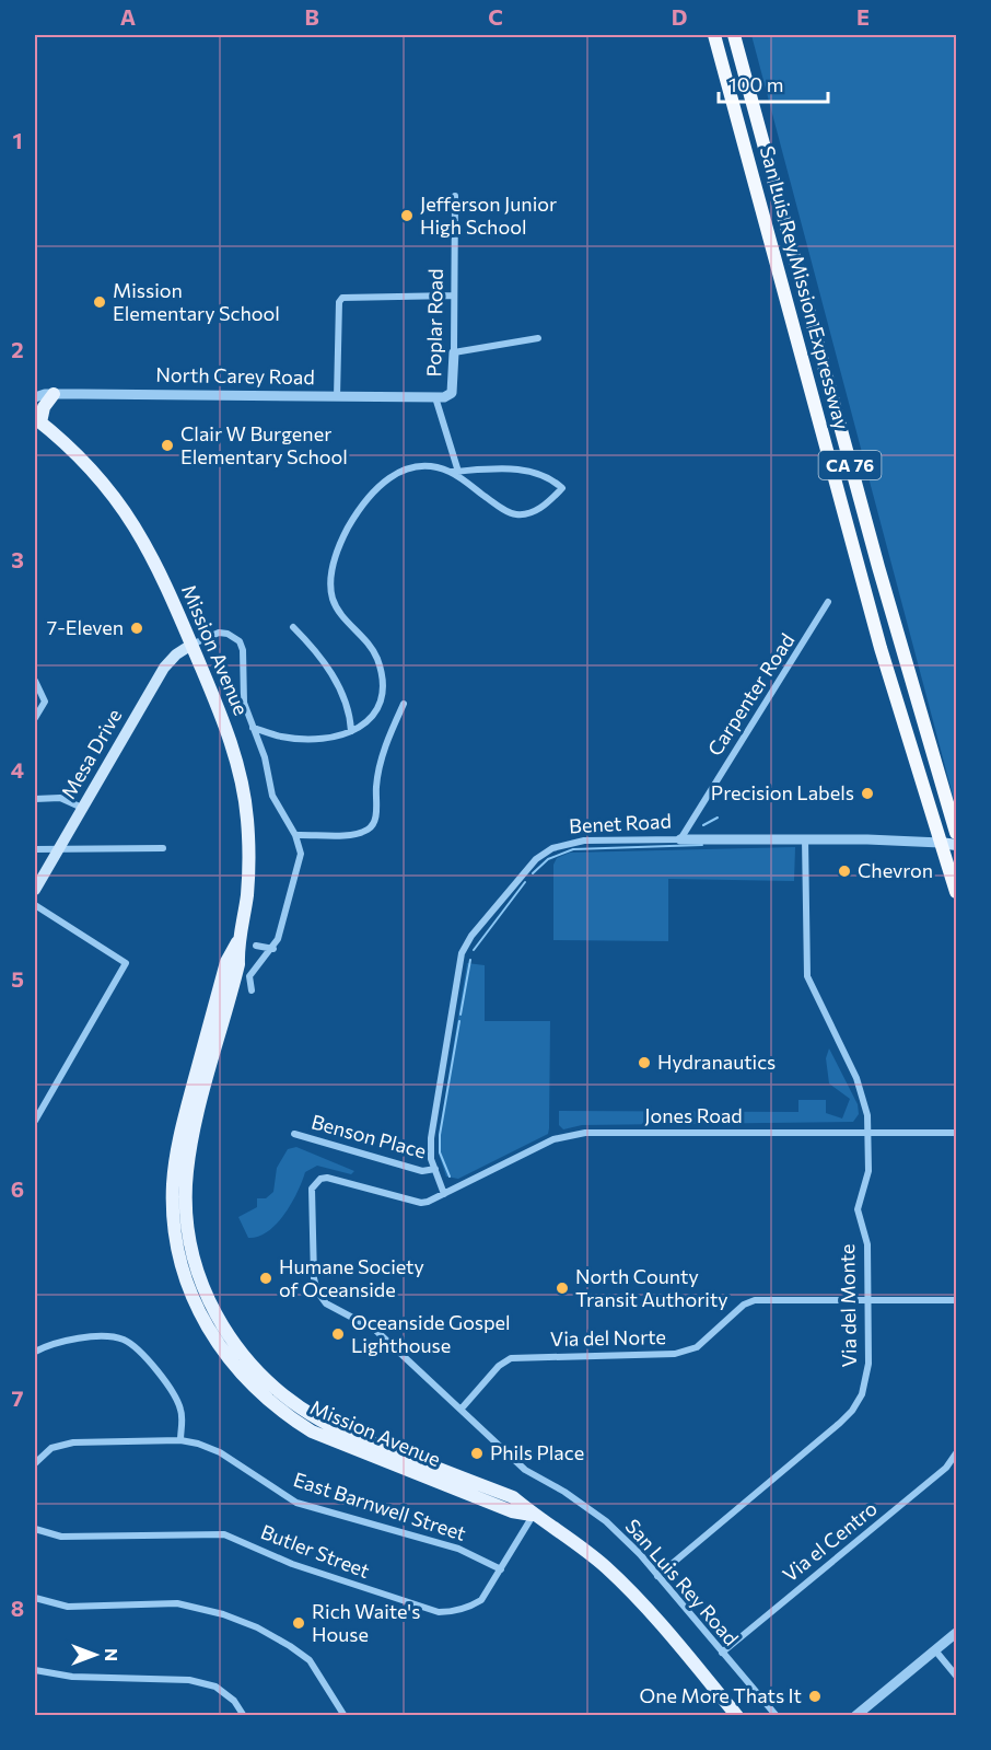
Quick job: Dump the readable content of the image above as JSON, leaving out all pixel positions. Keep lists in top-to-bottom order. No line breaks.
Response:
{"streets":{"highway":["San Luis Rey Mission Expressway","CA 76"],"main road":["Mission Avenue","Mesa Drive","Benet Road"],"street":["Poplar Road","North Carey Road","Carpenter Road","Jones Road","Benson Place","Via del Monte","Via del Norte","East Barnwell Street","Via el Centro","Butler Street","San Luis Rey Road"]},"crossings":[["San Luis Rey Mission Expressway","Benet Road"],["Poplar Road","North Carey Road"],["Mission Avenue","Mesa Drive"],["Mission Avenue","Butler Street"],["Carpenter Road","Benet Road"],["Benet Road","Jones Road"],["Benet Road","Benson Place"],["Benet Road","Via del Monte"],["Benet Road","San Luis Rey Road"],["Jones Road","Via del Monte"],["Jones Road","San Luis Rey Road"],["Via del Monte","Via del Norte"],["Via del Monte","San Luis Rey Road"],["Via del Norte","San Luis Rey Road"],["East Barnwell Street","Butler Street"],["Via el Centro","San Luis Rey Road"]],"places":["Jefferson Junior High School","Mission Elementary School","Clair W Burgener Elementary School","7-Eleven","Precision Labels","Chevron","Hydranautics","Humane Society of Oceanside","North County Transit Authority","Oceanside Gospel Lighthouse","Phils Place","Rich Waite's House","One More Thats It"],"scale_bar":"100 m","north":"right","grid":{"columns":["A","B","C","D","E"],"rows":["1","2","3","4","5","6","7","8"]}}
